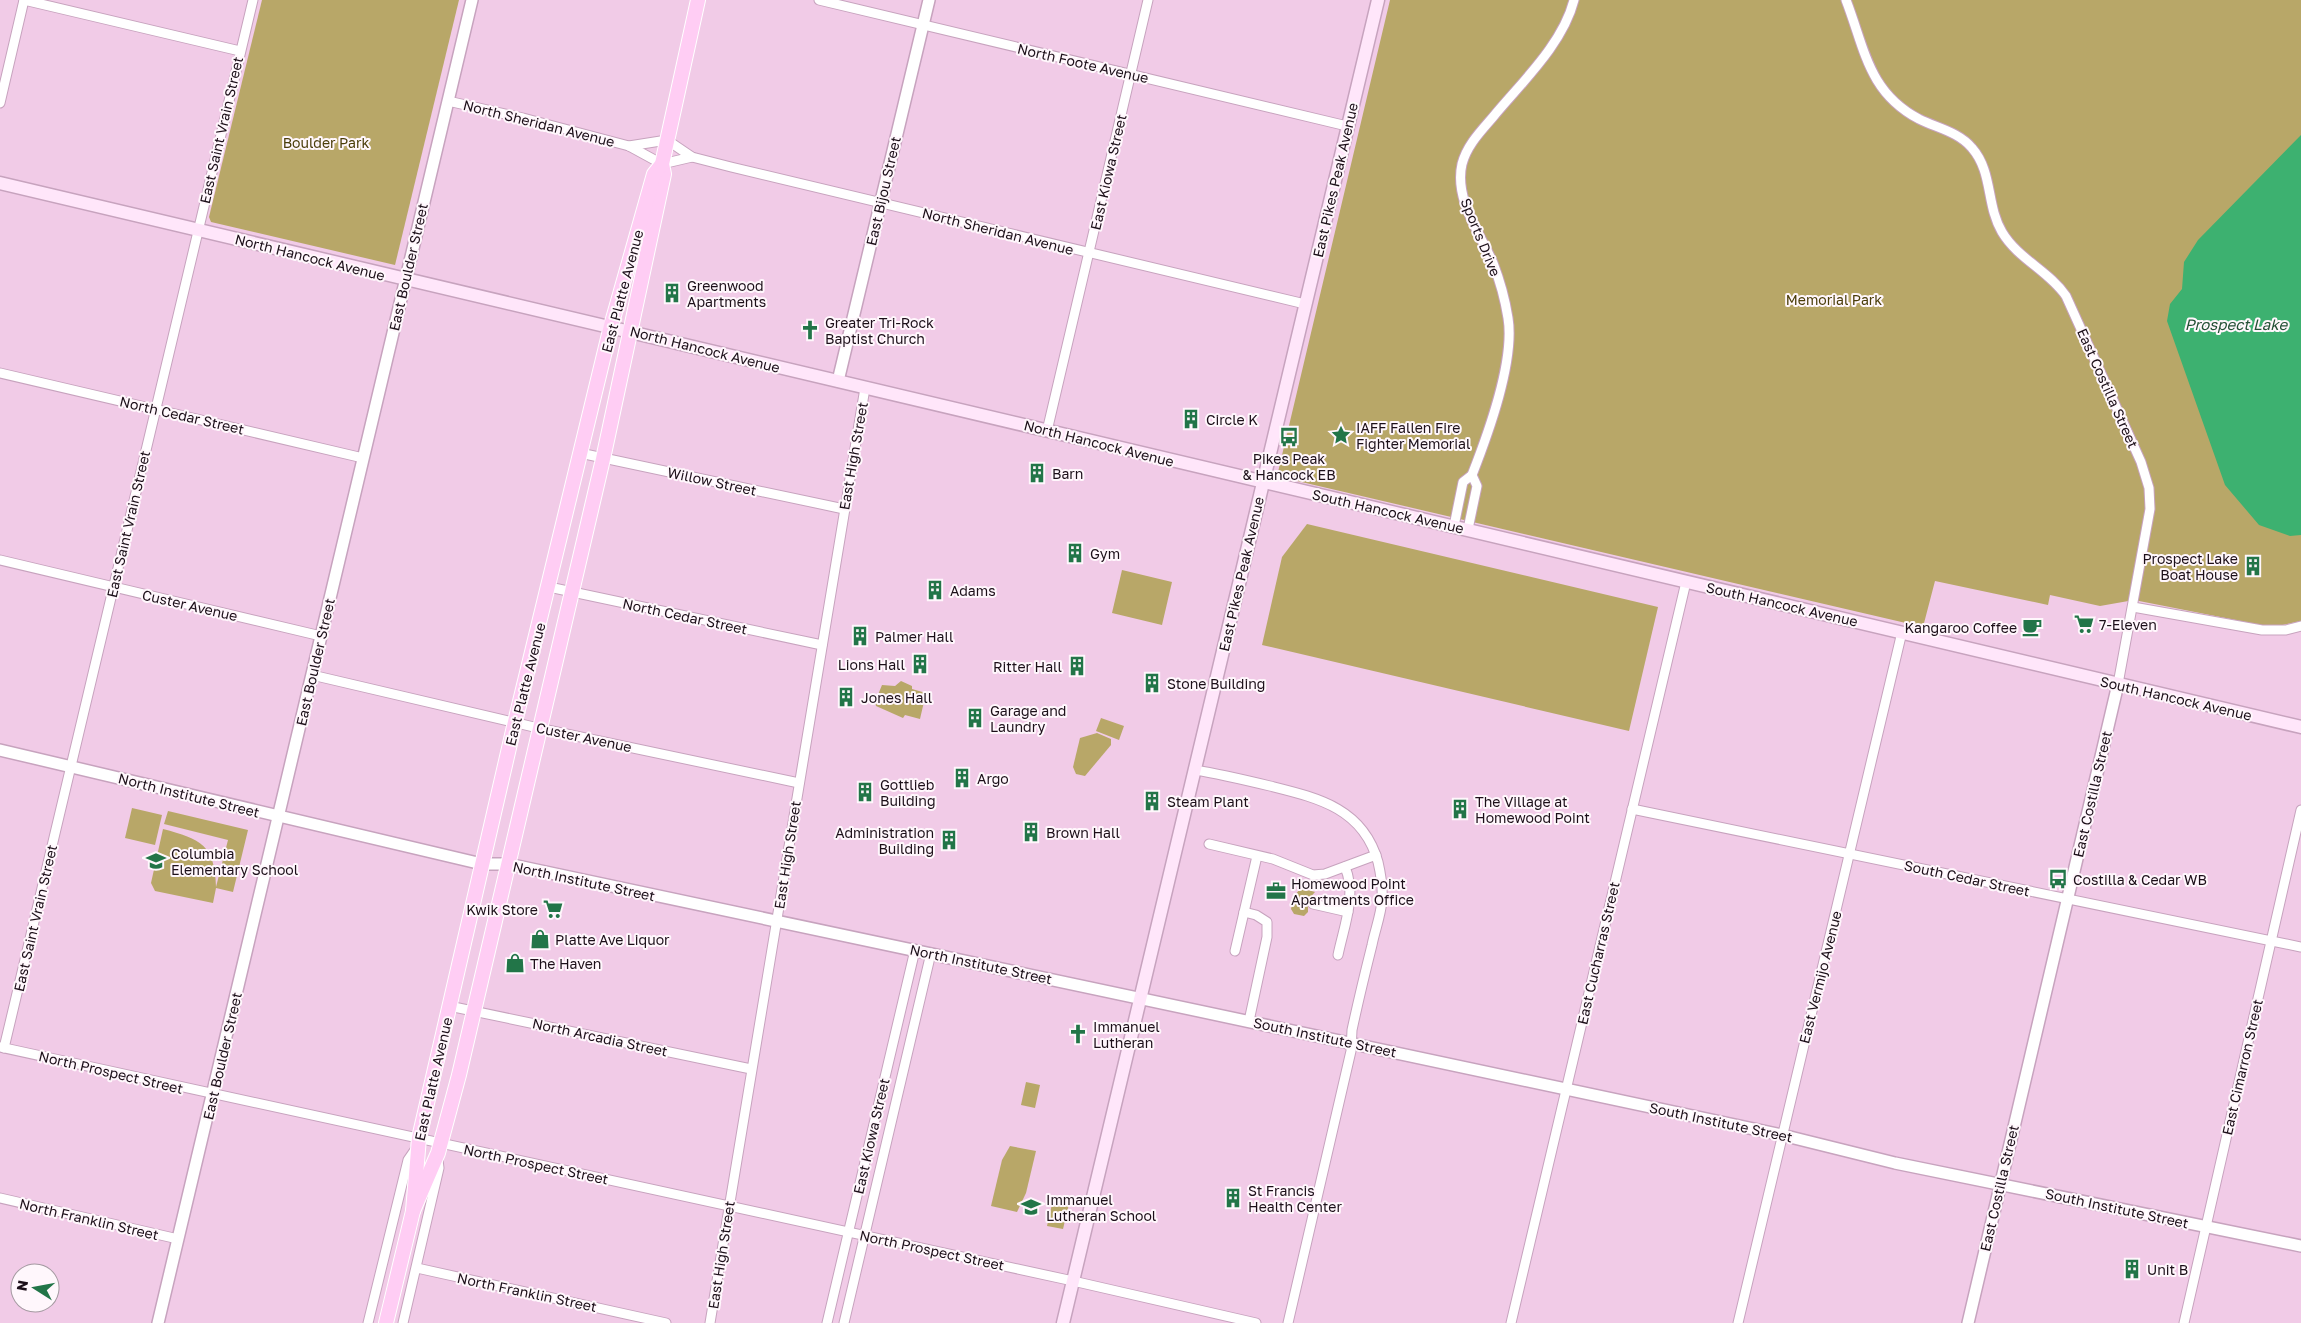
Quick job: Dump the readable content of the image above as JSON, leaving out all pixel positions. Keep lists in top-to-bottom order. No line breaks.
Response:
{"streets":{"main road":["East Pikes Peak Avenue","North Hancock Avenue","East Platte Avenue","South Hancock Avenue"],"street":["North Foote Avenue","North Sheridan Avenue","East Saint Vrain Street","East Kiowa Street","East Bijou Street","Sports Drive","East Boulder Street","East Costilla Street","North Cedar Street","East High Street","Willow Street","Custer Avenue","North Institute Street","South Cedar Street","East Cucharras Street","East Vermijo Avenue","North Arcadia Street","South Institute Street","East Cimarron Street","North Prospect Street","North Franklin Street"]},"crossings":[["North Foote Avenue","East Kiowa Street"],["North Foote Avenue","East Pikes Peak Avenue"],["North Foote Avenue","East Bijou Street"],["North Sheridan Avenue","East Kiowa Street"],["North Sheridan Avenue","East Pikes Peak Avenue"],["North Sheridan Avenue","East Bijou Street"],["North Sheridan Avenue","East Boulder Street"],["North Sheridan Avenue","East Platte Avenue"],["East Saint Vrain Street","North Hancock Avenue"],["East Saint Vrain Street","North Cedar Street"],["East Saint Vrain Street","Custer Avenue"],["East Saint Vrain Street","North Institute Street"],["East Saint Vrain Street","North Prospect Street"],["East Kiowa Street","North Hancock Avenue"],["East Kiowa Street","North Institute Street"],["East Kiowa Street","North Prospect Street"],["East Pikes Peak Avenue","North Hancock Avenue"],["East Pikes Peak Avenue","South Hancock Avenue"],["East Pikes Peak Avenue","North Institute Street"],["East Pikes Peak Avenue","South Institute Street"],["East Pikes Peak Avenue","North Prospect Street"],["East Bijou Street","North Hancock Avenue"],["Sports Drive","South Hancock Avenue"],["North Hancock Avenue","East Boulder Street"],["North Hancock Avenue","East Platte Avenue"],["North Hancock Avenue","East High Street"],["North Hancock Avenue","South Hancock Avenue"],["East Boulder Street","North Cedar Street"],["East Boulder Street","Custer Avenue"],["East Boulder Street","North Institute Street"],["East Boulder Street","North Prospect Street"],["East Boulder Street","North Franklin Street"],["East Platte Avenue","North Cedar Street"],["East Platte Avenue","Willow Street"],["East Platte Avenue","Custer Avenue"],["East Platte Avenue","North Institute Street"],["East Platte Avenue","North Arcadia Street"],["East Platte Avenue","North Prospect Street"],["East Costilla Street","South Hancock Avenue"],["East Costilla Street","South Cedar Street"],["East Costilla Street","South Institute Street"],["North Cedar Street","East High Street"],["East High Street","Willow Street"],["East High Street","Custer Avenue"],["East High Street","North Institute Street"],["East High Street","North Arcadia Street"],["East High Street","North Prospect Street"],["South Hancock Avenue","East Cucharras Street"],["South Hancock Avenue","East Vermijo Avenue"],["North Institute Street","South Institute Street"],["South Cedar Street","East Cucharras Street"],["South Cedar Street","East Vermijo Avenue"],["South Cedar Street","East Cimarron Street"],["East Cucharras Street","South Institute Street"],["East Vermijo Avenue","South Institute Street"],["South Institute Street","East Cimarron Street"]],"water":["Prospect Lake"],"parks":["Boulder Park","Memorial Park"],"places":{"building":["Greenwood Apartments","Circle K","Barn","Gym","Prospect Lake Boat House","Adams","Palmer Hall","Lions Hall","Ritter Hall","Stone Building","Jones Hall","Garage and Laundry","Argo","Gottlieb Building","Steam Plant","The Village at Homewood Point","Brown Hall","Administration Building","St Francis Health Center","Unit B"],"church":["Greater Tri-Rock Baptist Church","Immanuel Lutheran"],"place":["IAFF Fallen Fire Fighter Memorial"],"bus stop":["Pikes Peak & Hancock EB","Costilla & Cedar WB"],"supermarket":["7-Eleven","Kwik Store"],"cafe":["Kangaroo Coffee"],"school or university":["Columbia Elementary School","Immanuel Lutheran School"],"office":["Homewood Point Apartments Office"],"shop":["Platte Ave Liquor","The Haven"]},"north":"left"}
